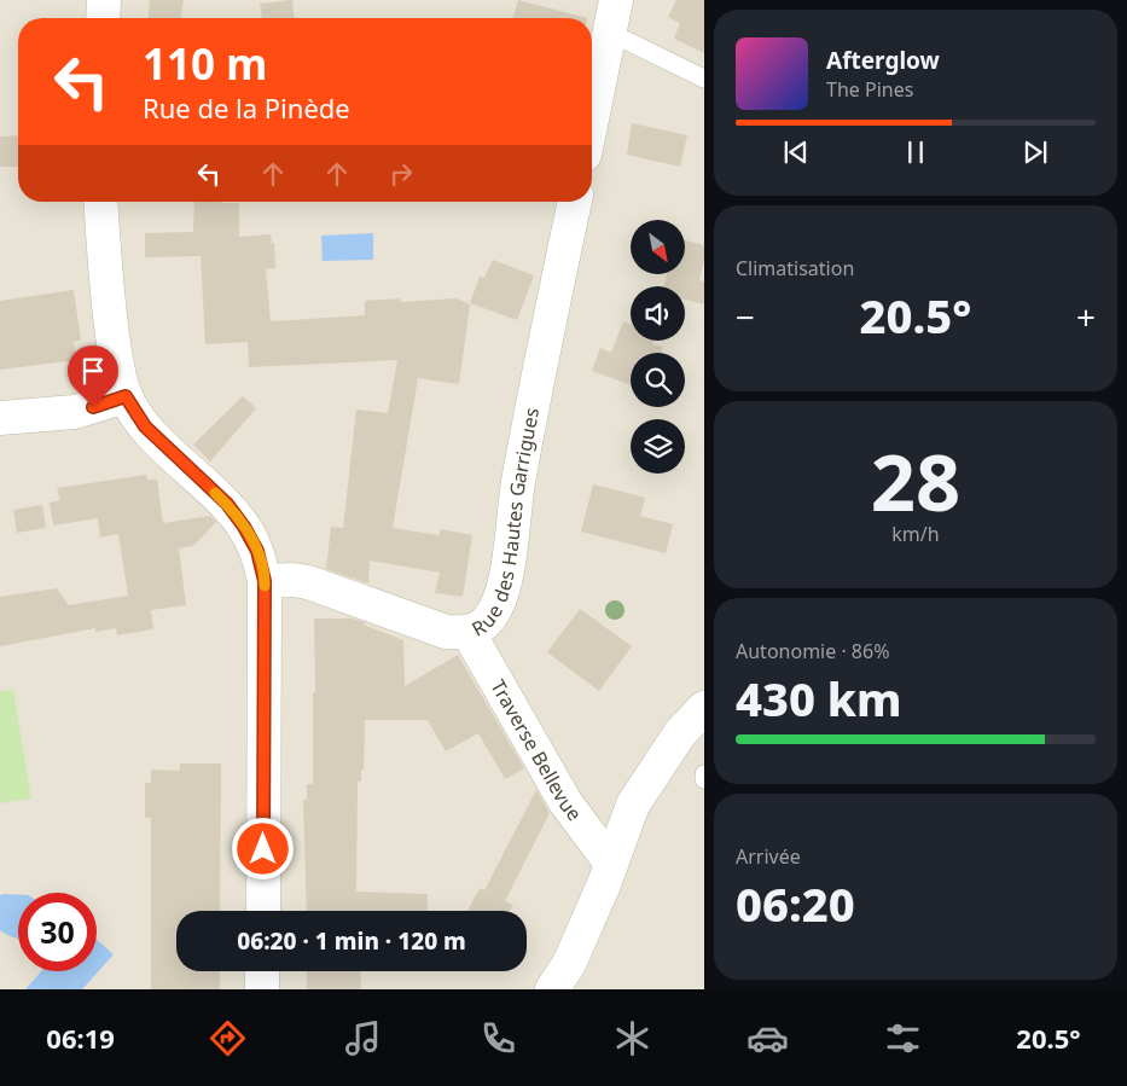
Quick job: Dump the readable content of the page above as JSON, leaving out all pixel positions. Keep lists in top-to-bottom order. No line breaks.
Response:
{"streets":{"street":["Rue des Hautes Garrigues","Traverse Bellevue"]},"crossings":[["Rue des Hautes Garrigues","Traverse Bellevue"]],"north":"bottom right","page":{"turn":["110 m","Rue de la Pinède"],"song":["Afterglow","The Pines"],"tile":["Climatisation",["28","km/h"],["Autonomie · 86%","430 km"],["Arrivée","06:20"]],"heat":["−","20.5°","+"],"limit":"30","trip":"06:20 · 1 min · 120 m","tabs":["06:19","20.5°"]}}
